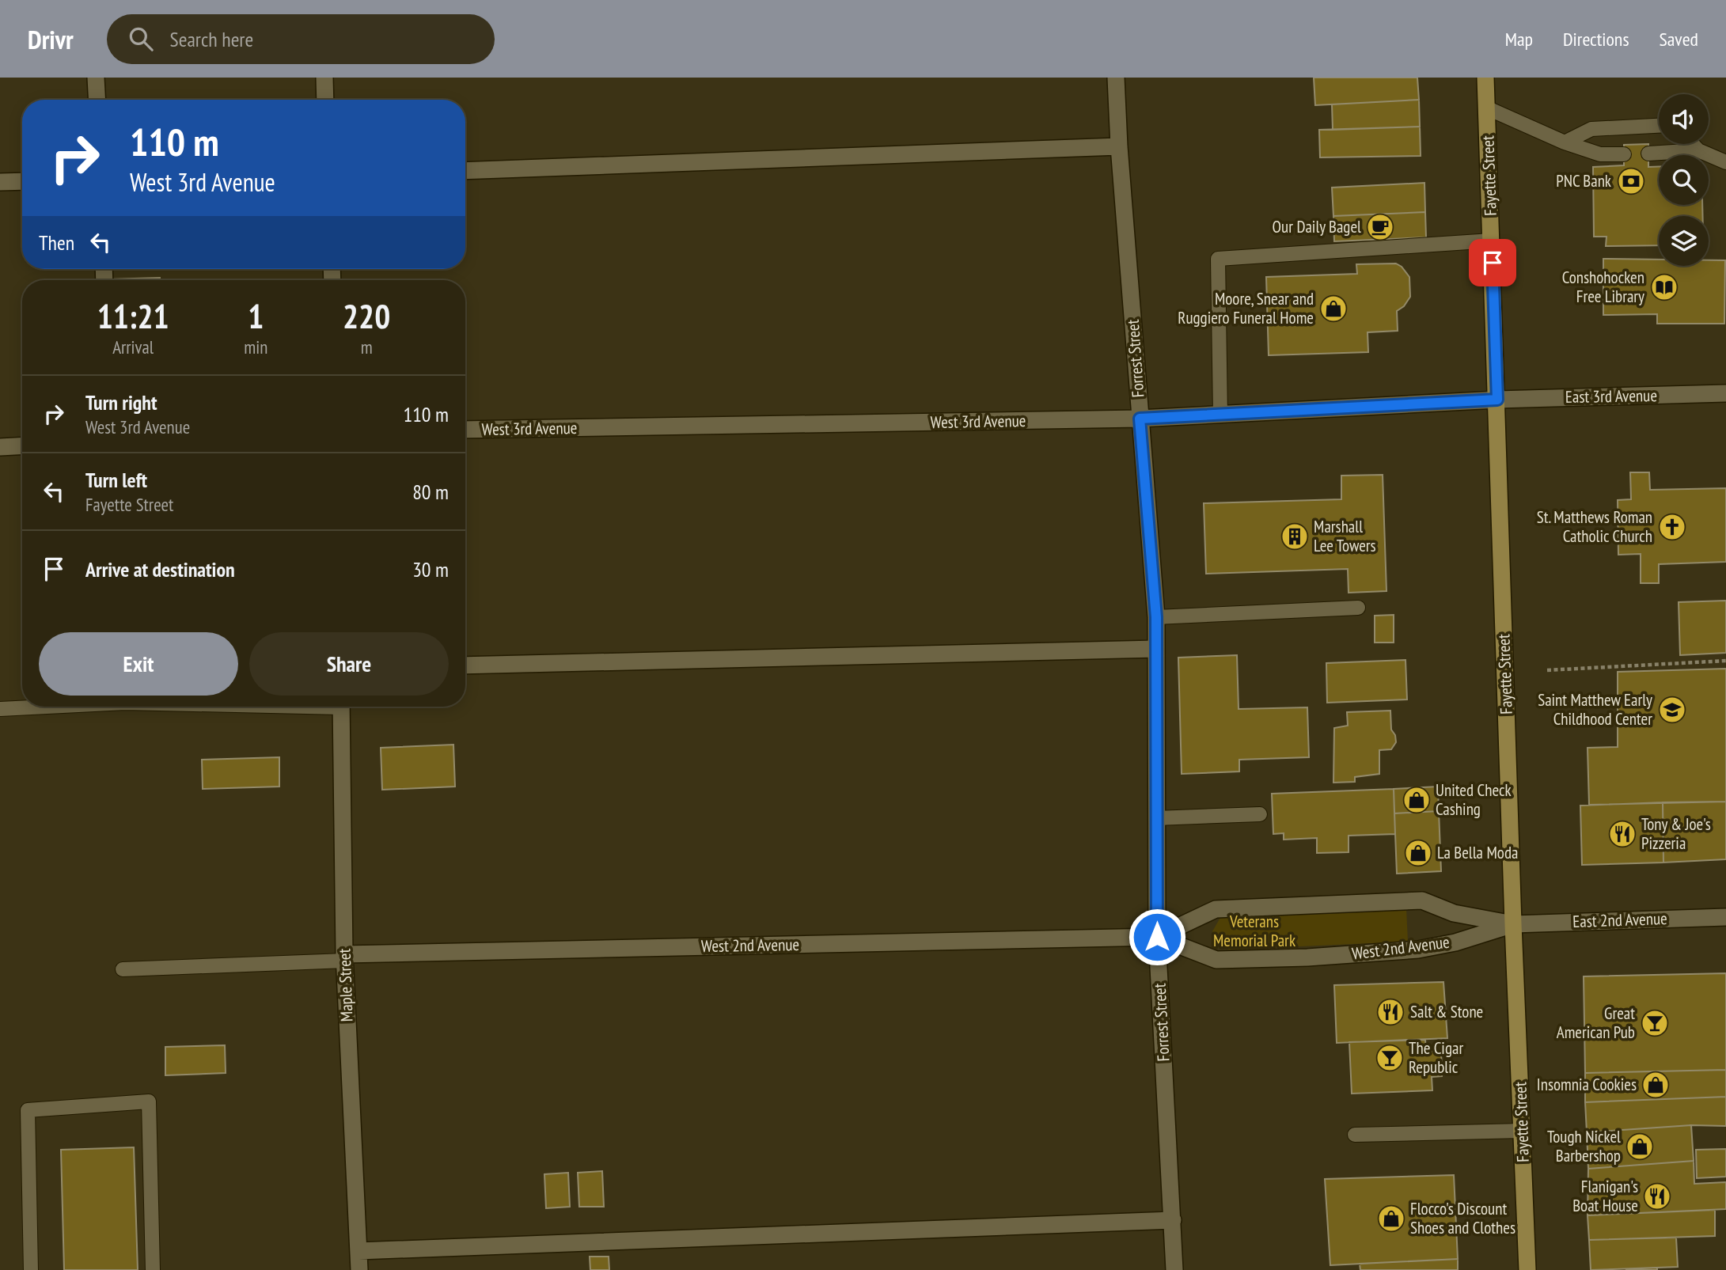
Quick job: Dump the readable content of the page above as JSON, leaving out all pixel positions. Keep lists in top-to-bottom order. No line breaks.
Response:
{"streets":{"main road":["Fayette Street"],"street":["Forrest Street","East 3rd Avenue","West 3rd Avenue","East 2nd Avenue","West 2nd Avenue","Maple Street"]},"crossings":[["Fayette Street","East 3rd Avenue"],["Fayette Street","West 3rd Avenue"],["Fayette Street","East 2nd Avenue"],["Fayette Street","West 2nd Avenue"],["Forrest Street","West 3rd Avenue"],["Forrest Street","West 2nd Avenue"],["East 3rd Avenue","West 3rd Avenue"],["East 2nd Avenue","West 2nd Avenue"],["West 2nd Avenue","Maple Street"]],"parks":["Veterans Memorial Park"],"places":{"bank":["PNC Bank"],"cafe":["Our Daily Bagel"],"library":["Conshohocken Free Library"],"shop":["Moore, Snear and Ruggiero Funeral Home","United Check Cashing","La Bella Moda","Insomnia Cookies","Tough Nickel Barbershop","Flocco's Discount Shoes and Clothes"],"church":["St. Matthews Roman Catholic Church"],"building":["Marshall Lee Towers"],"school or university":["Saint Matthew Early Childhood Center"],"restaurant":["Tony & Joe's Pizzeria","Salt & Stone","Flanigan's Boat House"],"bar":["Great American Pub","The Cigar Republic"]},"page":{"header":"Drivr","search":"Search here","nav":["Map","Directions","Saved"],"turn":["110 m","West 3rd Avenue"],"then":"Then","eta":["11:21","Arrival","1","min","220","m"],"list":[{"name":"Turn right","note":"West 3rd Avenue","value":"110 m"},{"name":"Turn left","note":"Fayette Street","value":"80 m"},{"name":"Arrive at destination","value":"30 m"}],"buttons":["Exit","Share"]}}
